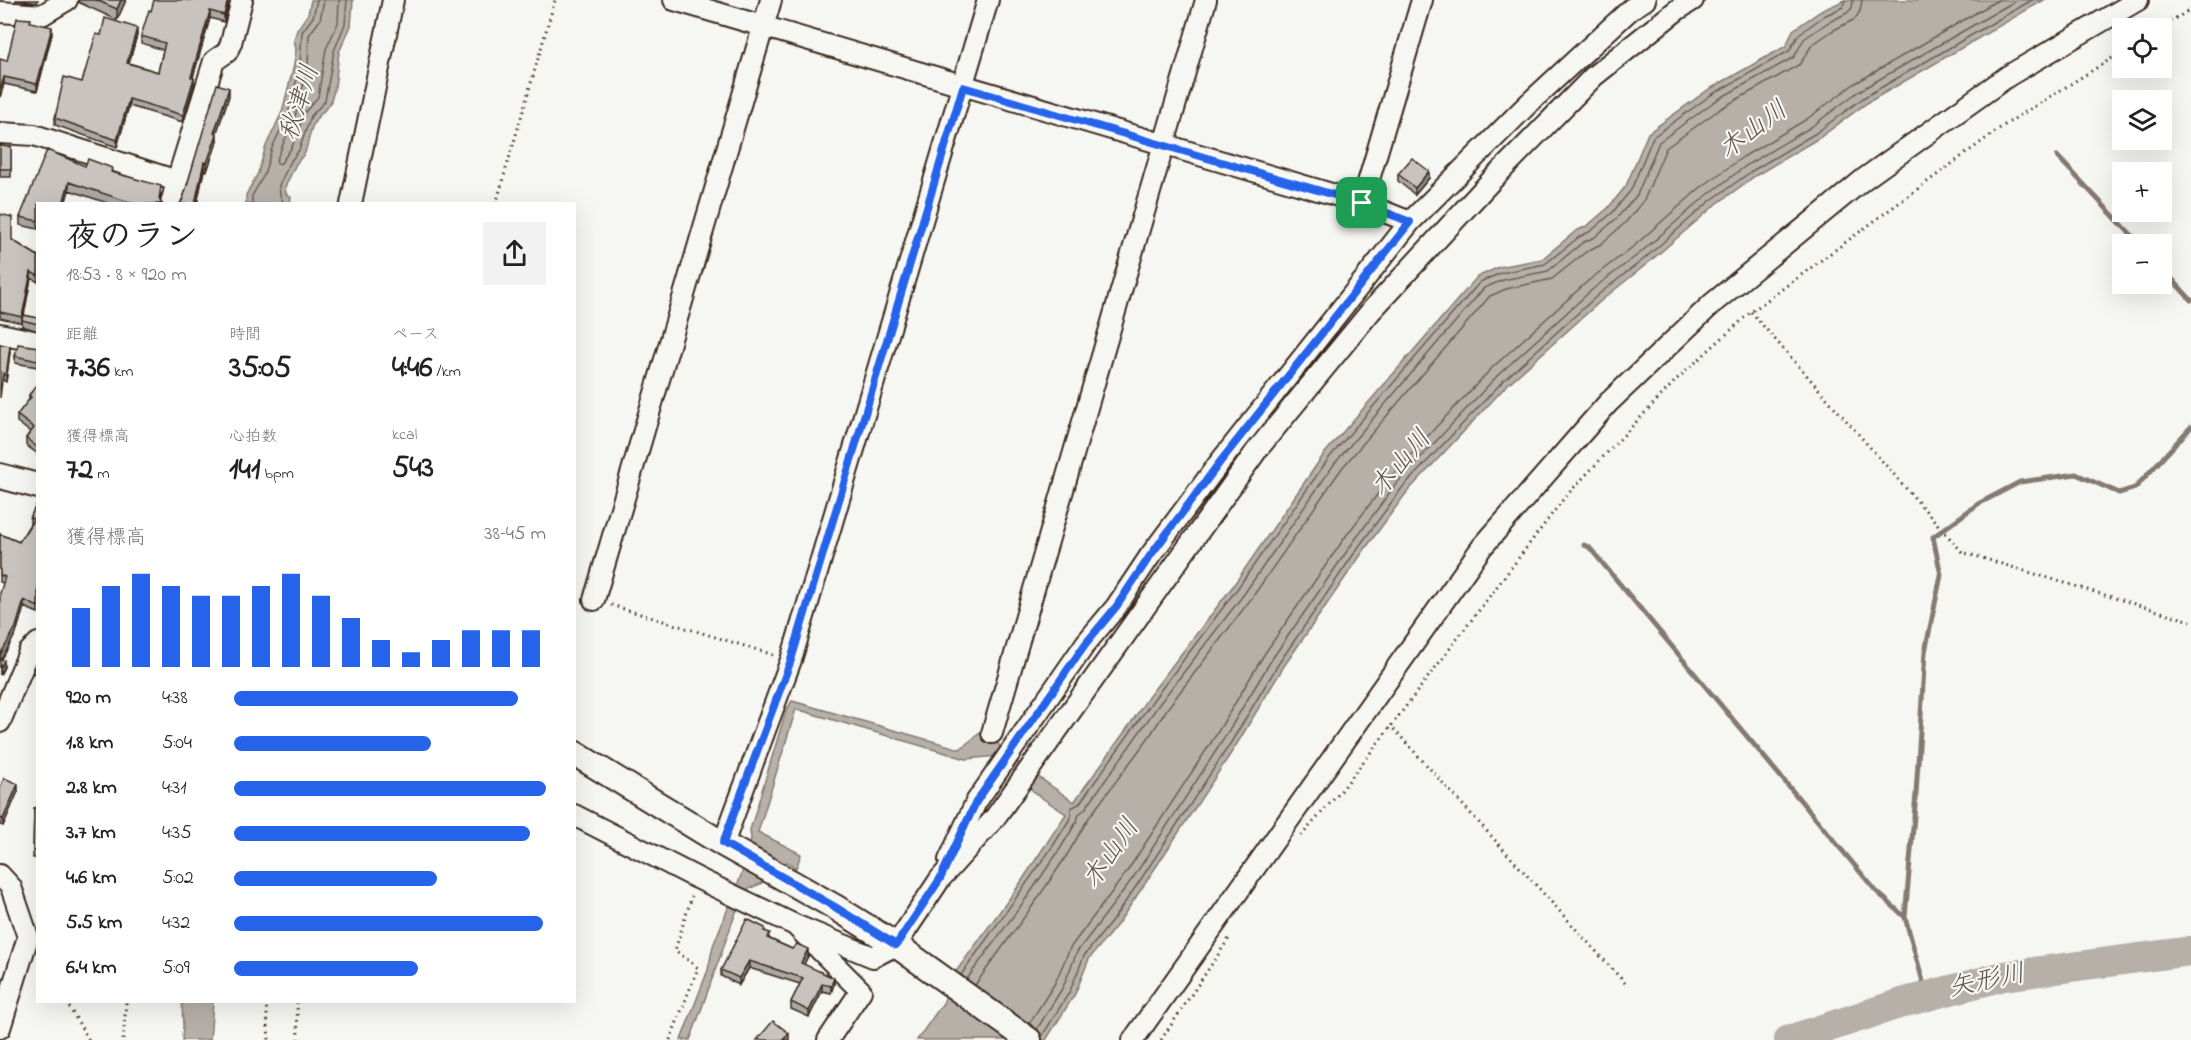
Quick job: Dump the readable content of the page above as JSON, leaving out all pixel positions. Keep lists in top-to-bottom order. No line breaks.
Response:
{"water":["秋津川","木山川","矢形川"],"page":{"map_buttons":["+","−"],"heading":["夜のラン","18:53 · 8 × 920 m"],"stats":[["距離","7.36 km"],["時間","35:05"],["ペース","4:46 /km"],["獲得標高","72 m"],["心拍数","141 bpm"],["kcal","543"]],"chart":["獲得標高","38–45 m"],"list":[{"name":"920 m","note":"4:38"},{"name":"1.8 km","note":"5:04"},{"name":"2.8 km","note":"4:31"},{"name":"3.7 km","note":"4:35"},{"name":"4.6 km","note":"5:02"},{"name":"5.5 km","note":"4:32"},{"name":"6.4 km","note":"5:09"}]}}
